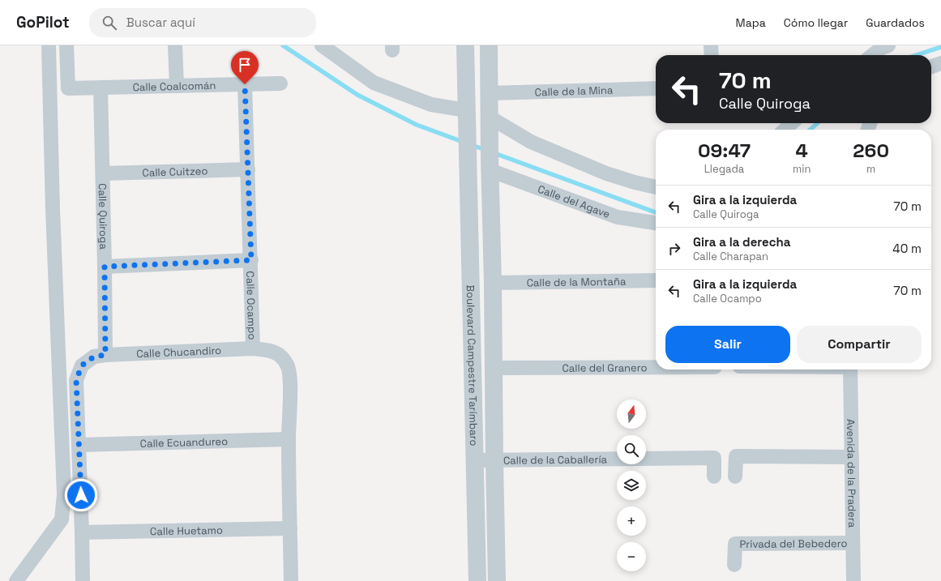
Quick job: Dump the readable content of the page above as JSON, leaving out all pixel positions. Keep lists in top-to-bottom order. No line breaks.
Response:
{"streets":{"street":["Calle Coalcomán","Calle de la Mina","Calle Cuitzeo","Calle del Agave","Calle Quiroga","Calle de la Montaña","Calle Ocampo","Calle Chucandiro","Boulevard Campestre Tarímbaro","Calle del Granero","Calle Ecuandureo","Calle de la Caballería","Avenida de la Pradera","Calle Huetamo","Privada del Bebedero"]},"crossings":[["Calle Coalcomán","Calle Quiroga"],["Calle Coalcomán","Calle Ocampo"],["Calle de la Mina","Boulevard Campestre Tarímbaro"],["Calle Cuitzeo","Calle Quiroga"],["Calle Cuitzeo","Calle Ocampo"],["Calle del Agave","Boulevard Campestre Tarímbaro"],["Calle Quiroga","Calle Chucandiro"],["Calle de la Montaña","Boulevard Campestre Tarímbaro"],["Calle Ocampo","Calle Chucandiro"],["Calle Ocampo","Calle Ecuandureo"],["Calle Ocampo","Calle Huetamo"],["Boulevard Campestre Tarímbaro","Calle del Granero"],["Boulevard Campestre Tarímbaro","Calle de la Caballería"],["Avenida de la Pradera","Privada del Bebedero"]],"north":"top","page":{"header":"GoPilot","search":"Buscar aquí","nav":["Mapa","Cómo llegar","Guardados"],"turn":["70 m","Calle Quiroga"],"eta":["09:47","Llegada","4","min","260","m"],"list":[{"name":"Gira a la izquierda","note":"Calle Quiroga","value":"70 m"},{"name":"Gira a la derecha","note":"Calle Charapan","value":"40 m"},{"name":"Gira a la izquierda","note":"Calle Ocampo","value":"70 m"}],"buttons":["Salir","Compartir"],"map_buttons":["+","−"]}}
